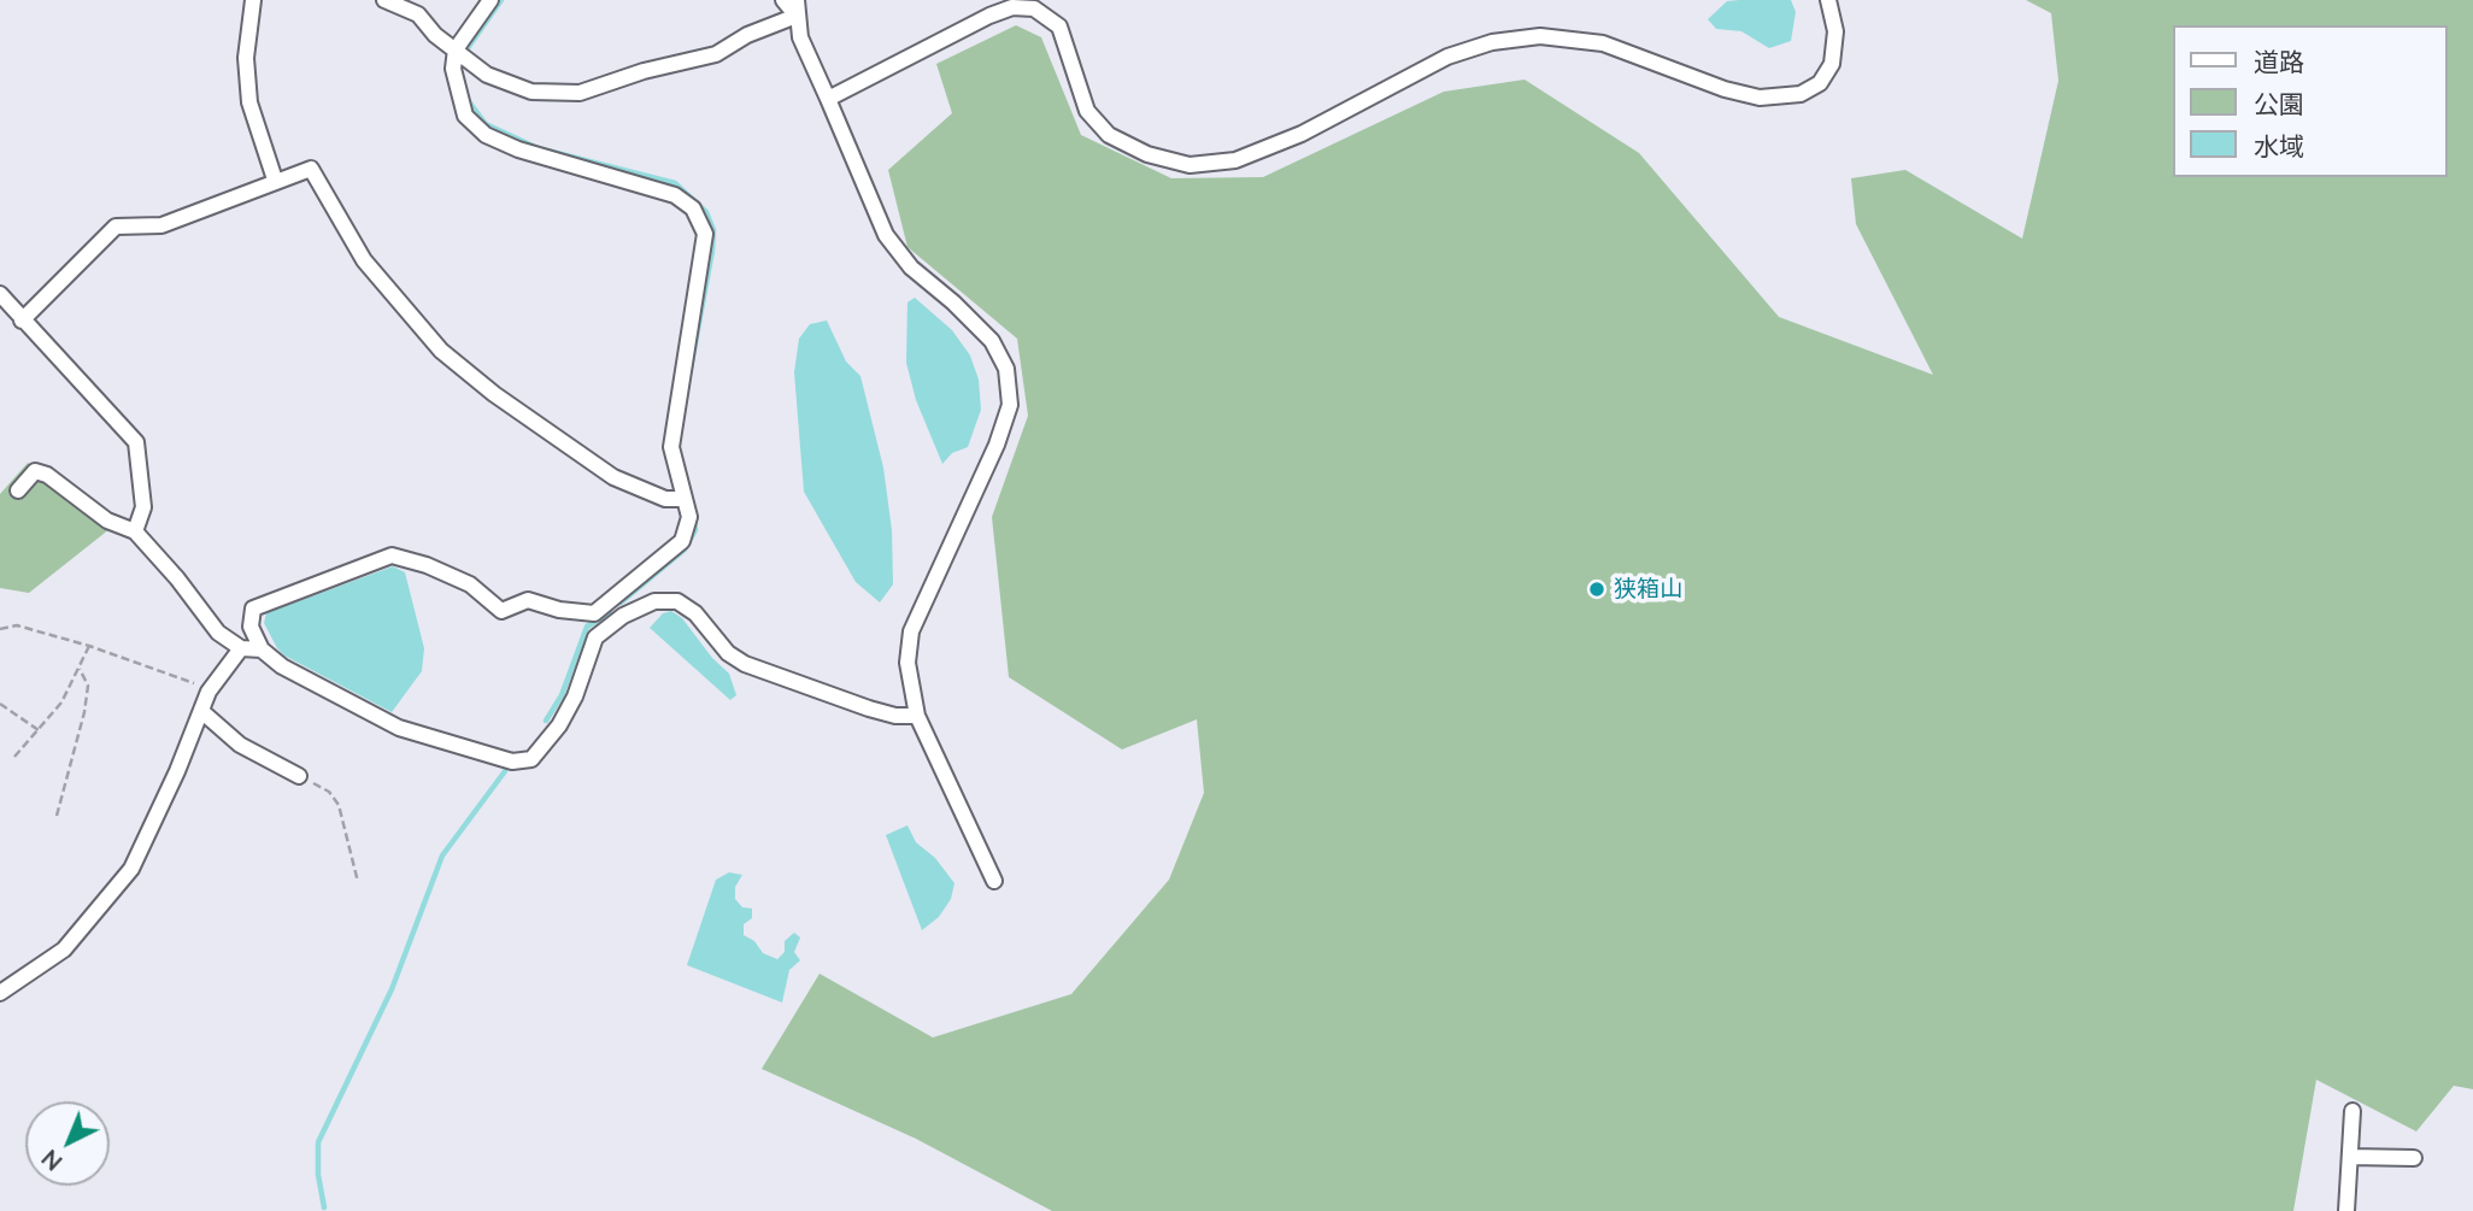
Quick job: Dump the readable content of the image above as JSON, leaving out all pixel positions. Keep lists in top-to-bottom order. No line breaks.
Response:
{"places":["狭箱山"],"legend":["道路","公園","水域"],"north":"bottom left"}
